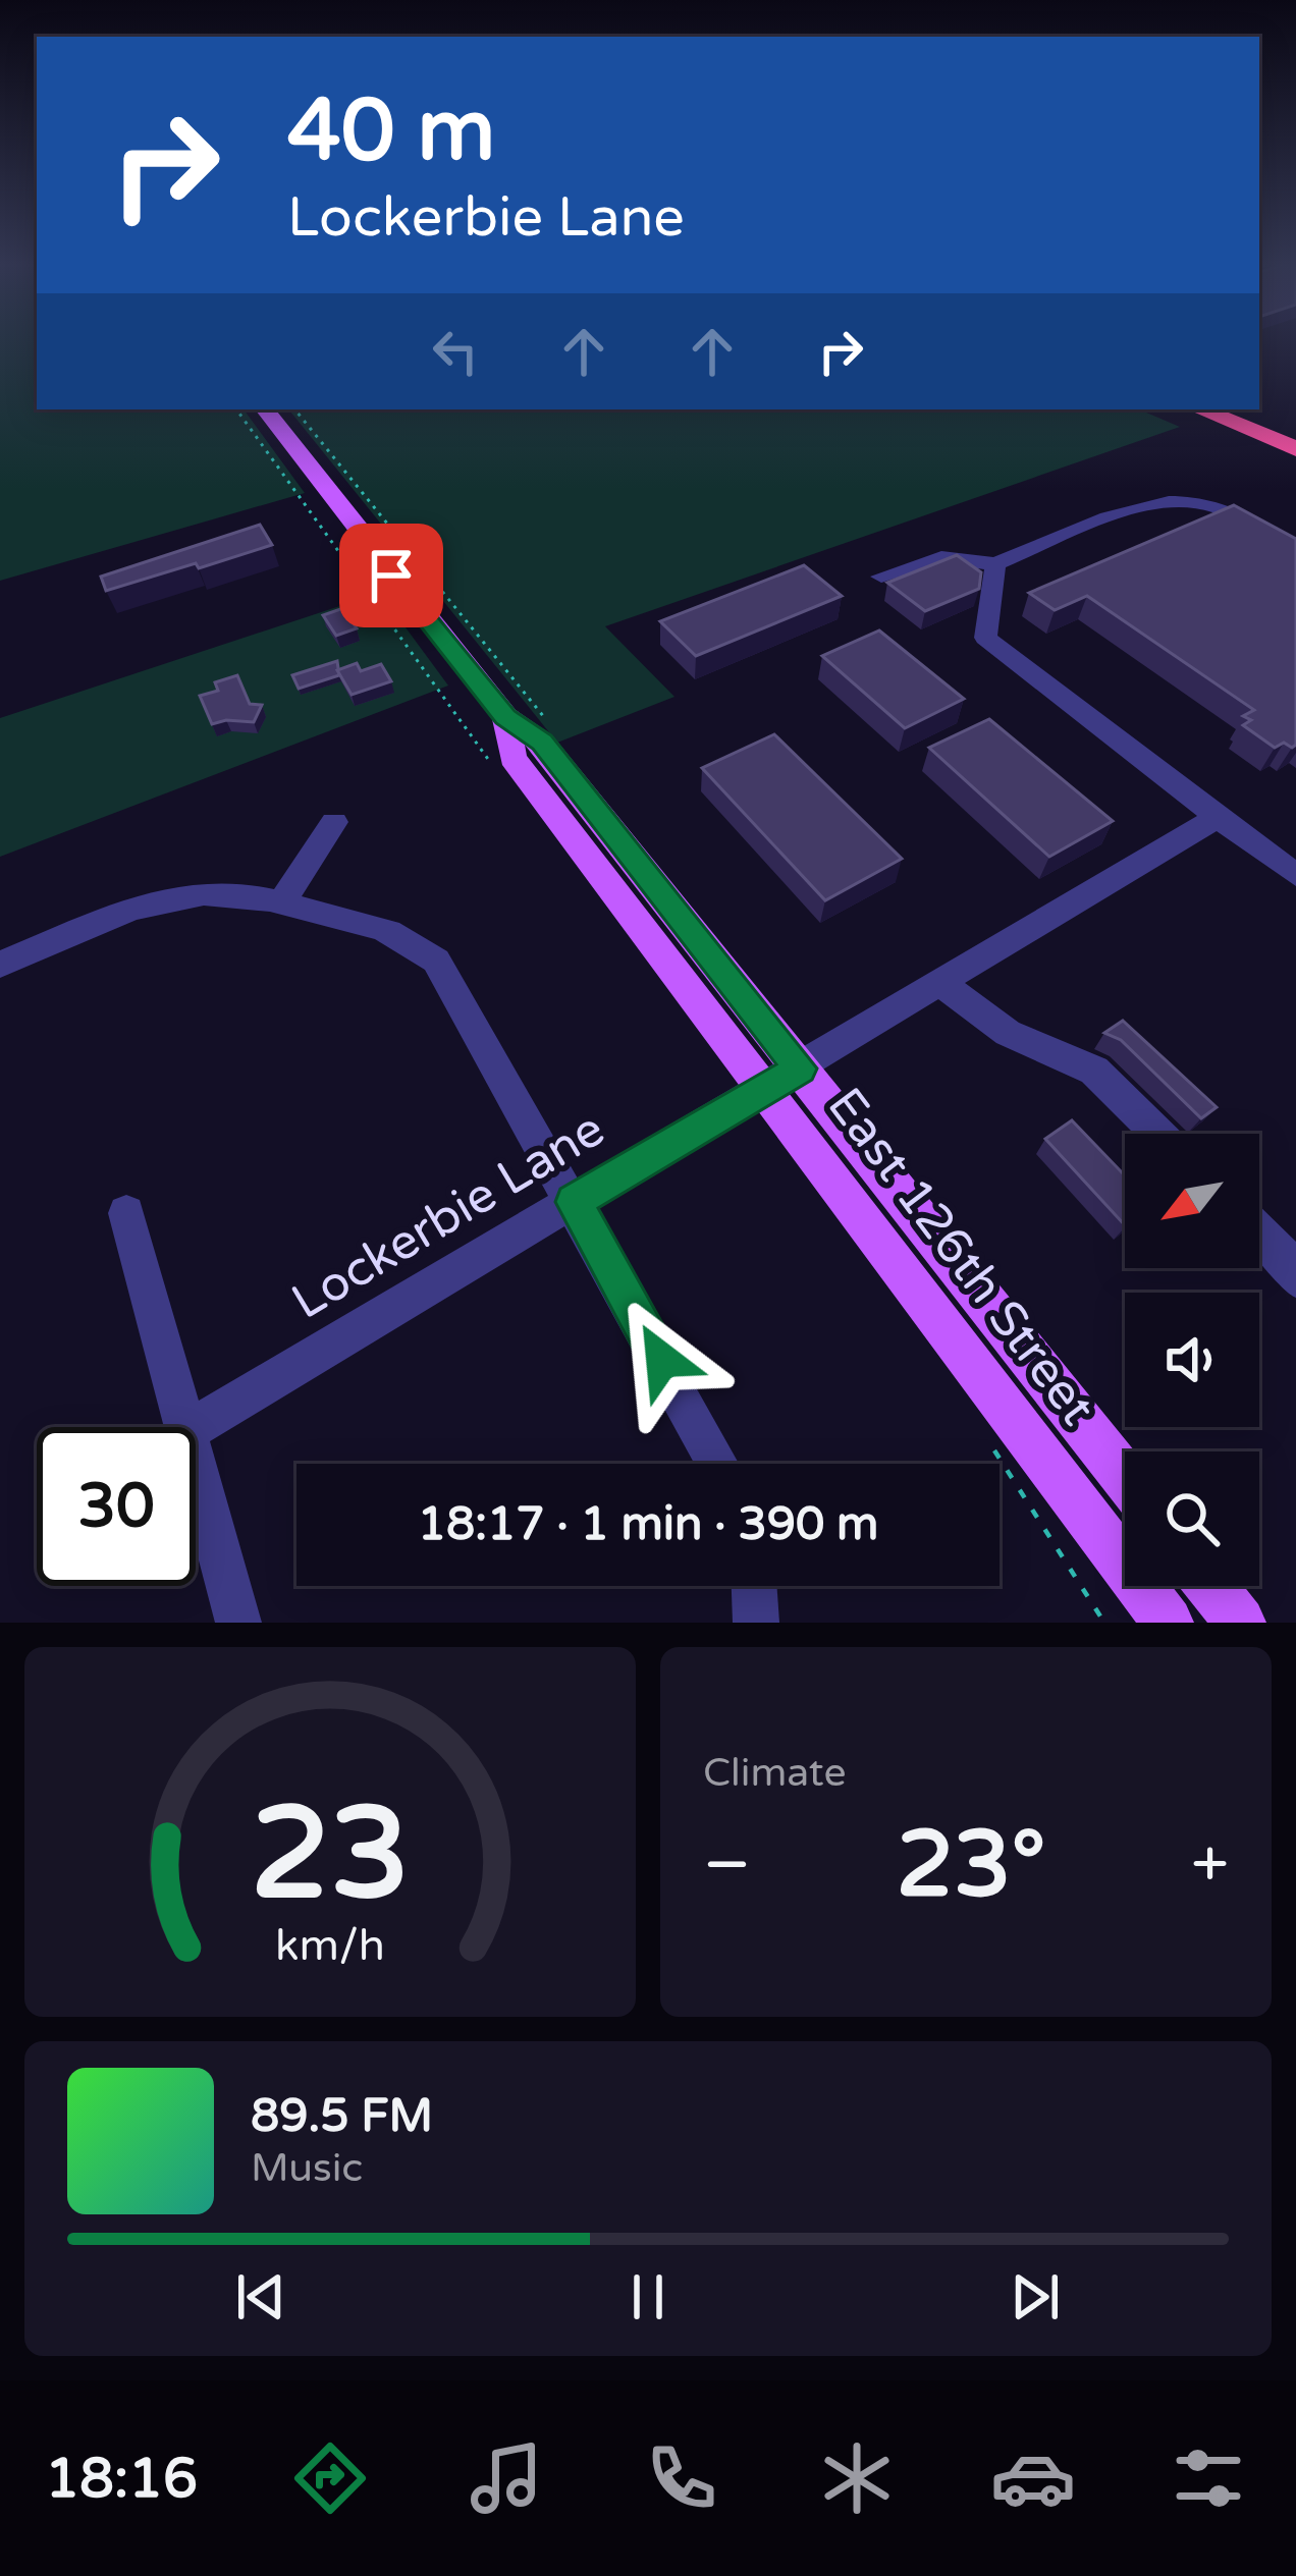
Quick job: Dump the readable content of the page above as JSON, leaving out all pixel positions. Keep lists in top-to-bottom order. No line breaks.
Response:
{"streets":{"main road":["East 126th Street"],"street":["Lockerbie Lane"]},"crossings":[["Lockerbie Lane","East 126th Street"]],"north":"bottom left","page":{"turn":["40 m","Lockerbie Lane"],"limit":"30","trip":"18:17 · 1 min · 390 m","tile":"Climate","heat":["−","23°","+"],"song":["89.5 FM","Music"],"tabs":"18:16","gauge":["23","km/h"]}}
